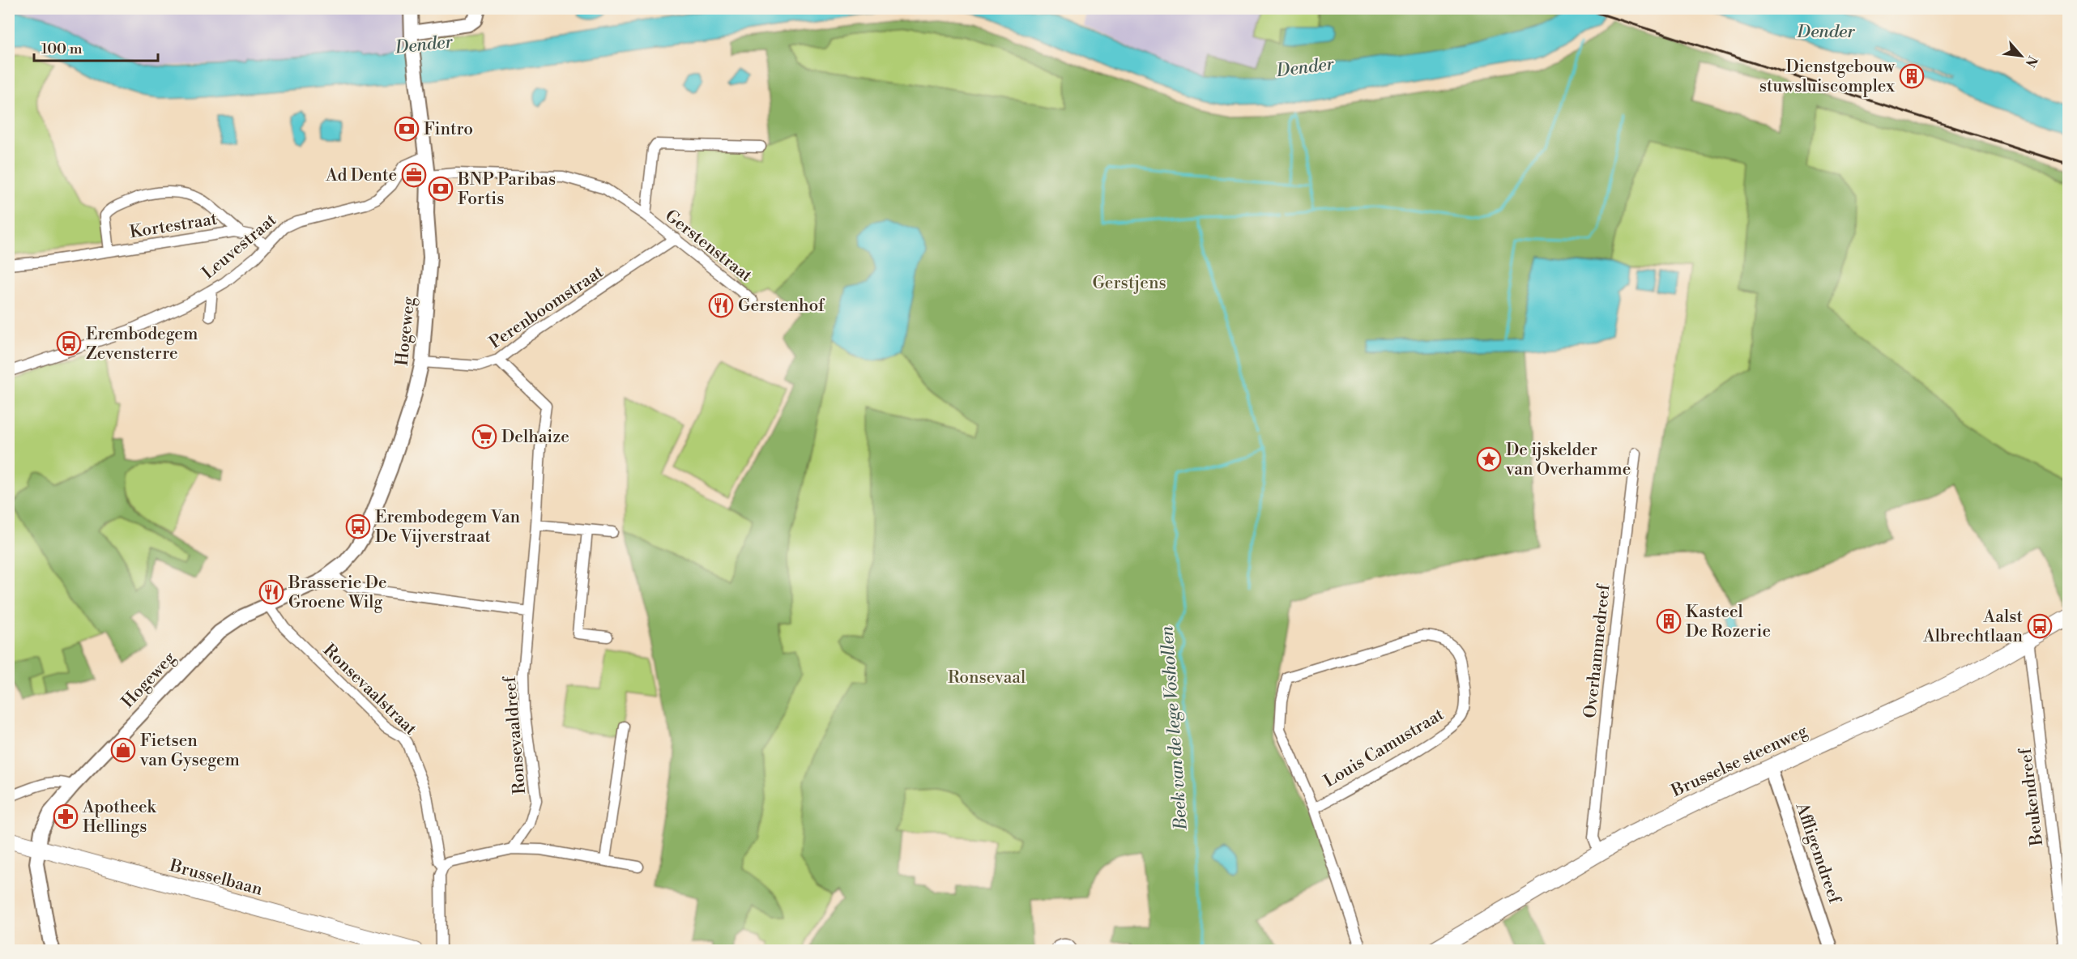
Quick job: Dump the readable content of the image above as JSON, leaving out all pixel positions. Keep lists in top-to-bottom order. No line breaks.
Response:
{"streets":{"main road":["Brusselse steenweg","Brusselbaan"],"street":["Kortestraat","Gerstenstraat","Leuvestraat","Perenboomstraat","Hogeweg","Overhammedreef","Ronsevaalstraat","Ronsevaaldreef","Louis Camustraat","Beukendreef","Affligemdreef"]},"crossings":[["Kortestraat","Leuvestraat"],["Gerstenstraat","Perenboomstraat"],["Gerstenstraat","Hogeweg"],["Leuvestraat","Hogeweg"],["Perenboomstraat","Hogeweg"],["Perenboomstraat","Ronsevaaldreef"],["Hogeweg","Ronsevaalstraat"],["Hogeweg","Brusselbaan"],["Overhammedreef","Brusselse steenweg"],["Brusselse steenweg","Beukendreef"],["Brusselse steenweg","Affligemdreef"]],"water":["Dender","Beek van de lege Voshollen"],"parks":["Gerstjens","Ronsevaal"],"places":{"building":["Dienstgebouw stuwsluiscomplex","Kasteel De Rozerie"],"bank":["Fintro","BNP Paribas Fortis"],"office":["Ad Dente"],"restaurant":["Gerstenhof","Brasserie De Groene Wilg"],"bus stop":["Erembodegem Zevensterre","Erembodegem Van De Vijverstraat","Aalst Albrechtlaan"],"supermarket":["Delhaize"],"place":["De ijskelder van Overhamme"],"shop":["Fietsen van Gysegem"],"pharmacy":["Apotheek Hellings"]},"scale_bar":"100 m","north":"bottom right"}
